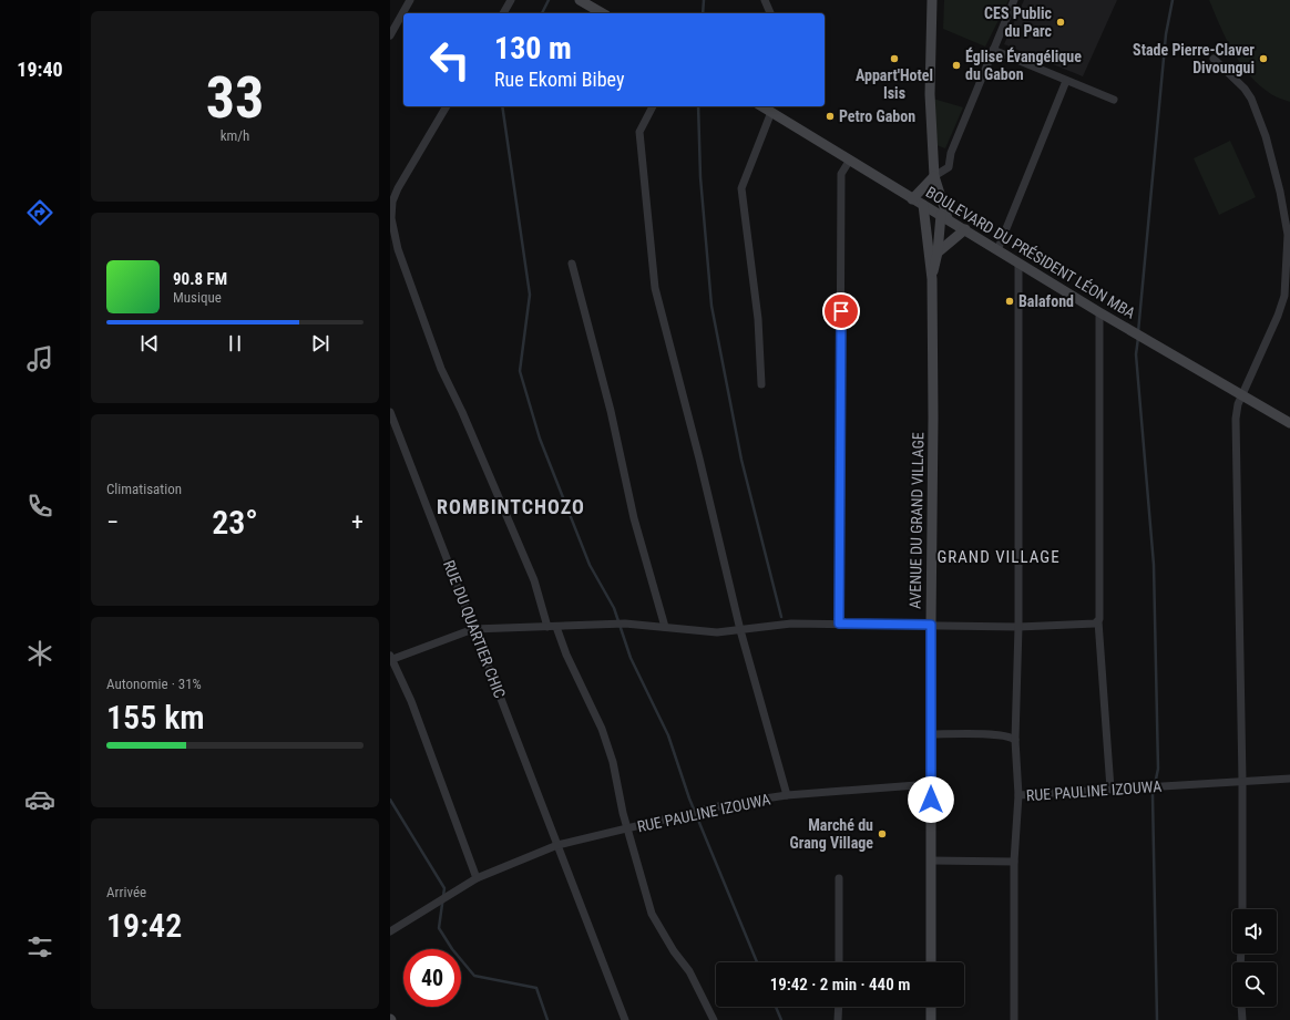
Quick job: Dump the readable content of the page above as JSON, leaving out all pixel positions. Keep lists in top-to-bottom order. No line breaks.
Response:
{"streets":{"street":["BOULEVARD DU PRÉSIDENT LÉON MBA","AVENUE DU GRAND VILLAGE","RUE DU QUARTIER CHIC","RUE PAULINE IZOUWA"]},"crossings":[["BOULEVARD DU PRÉSIDENT LÉON MBA","AVENUE DU GRAND VILLAGE"],["AVENUE DU GRAND VILLAGE","RUE PAULINE IZOUWA"],["RUE DU QUARTIER CHIC","RUE PAULINE IZOUWA"]],"districts":["ROMBINTCHOZO","GRAND VILLAGE"],"places":["CES Public du Parc","Appart'Hotel Isis","Stade Pierre-Claver Divoungui","Église Évangélique du Gabon","Petro Gabon","Balafond","Marché du Grang Village"],"page":{"tabs":"19:40","tile":[["33","km/h"],"Climatisation",["Autonomie · 31%","155 km"],["Arrivée","19:42"]],"turn":["130 m","Rue Ekomi Bibey"],"song":["90.8 FM","Musique"],"heat":["−","23°","+"],"limit":"40","trip":"19:42 · 2 min · 440 m"}}
